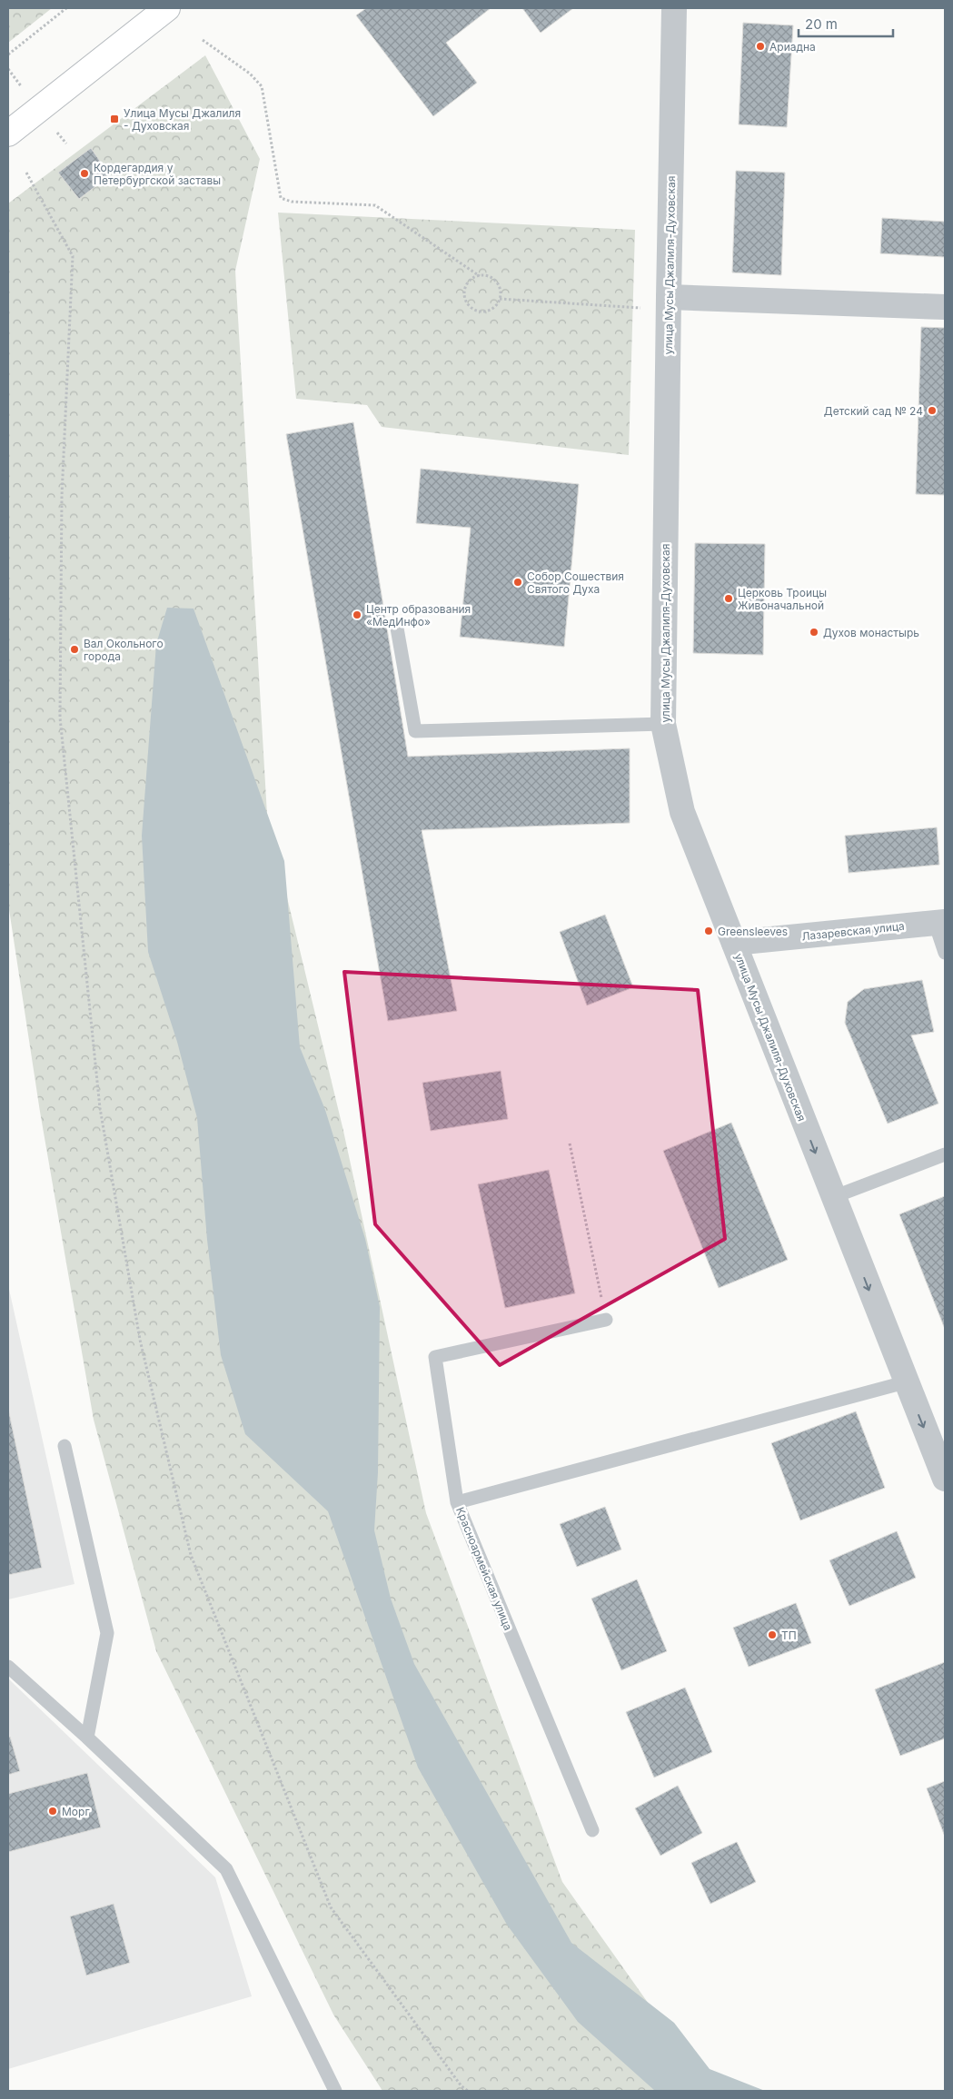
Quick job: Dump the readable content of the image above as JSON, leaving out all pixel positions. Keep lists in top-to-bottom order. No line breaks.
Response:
{"streets":{"street":["улица Мусы Джалиля-Духовская","Лазаревская улица"],"lane":["Красноармейская улица"]},"crossings":[["улица Мусы Джалиля-Духовская","Лазаревская улица"]],"one_way":["улица Мусы Джалиля-Духовская"],"places":{"other":["Ариадна","Кордегардия у Петербургской заставы","Детский сад № 24","Собор Сошествия Святого Духа","Церковь Троицы Живоначальной","Центр образования «МедИнфо»","Духов монастырь","Вал Окольного города","Greensleeves","ТП","Морг"],"transit":["Улица Мусы Джалиля - Духовская"]},"scale_bar":"20 m"}
